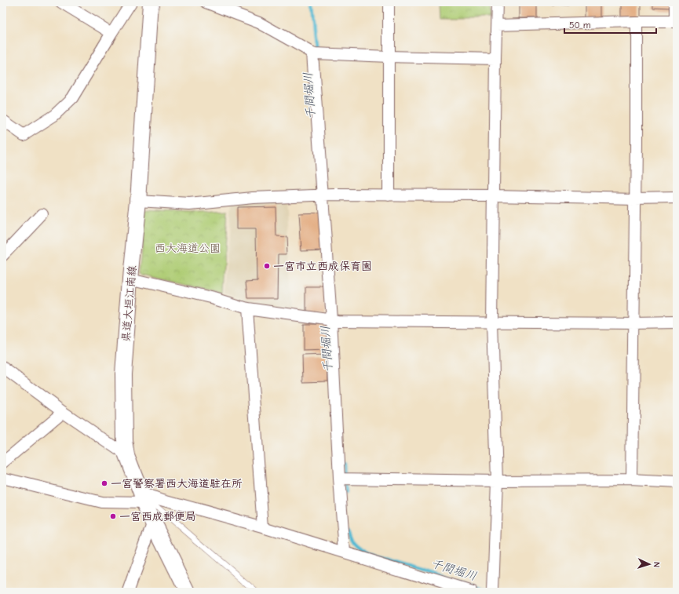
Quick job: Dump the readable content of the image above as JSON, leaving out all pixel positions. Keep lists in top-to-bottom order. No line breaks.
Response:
{"streets":{"main road":["県道大垣江南線"]},"water":["千間堀川"],"parks":["西大海道公園"],"places":["一宮市立西成保育園","一宮警察署西大海道駐在所","一宮西成郵便局"],"scale_bar":"50 m","north":"right"}
